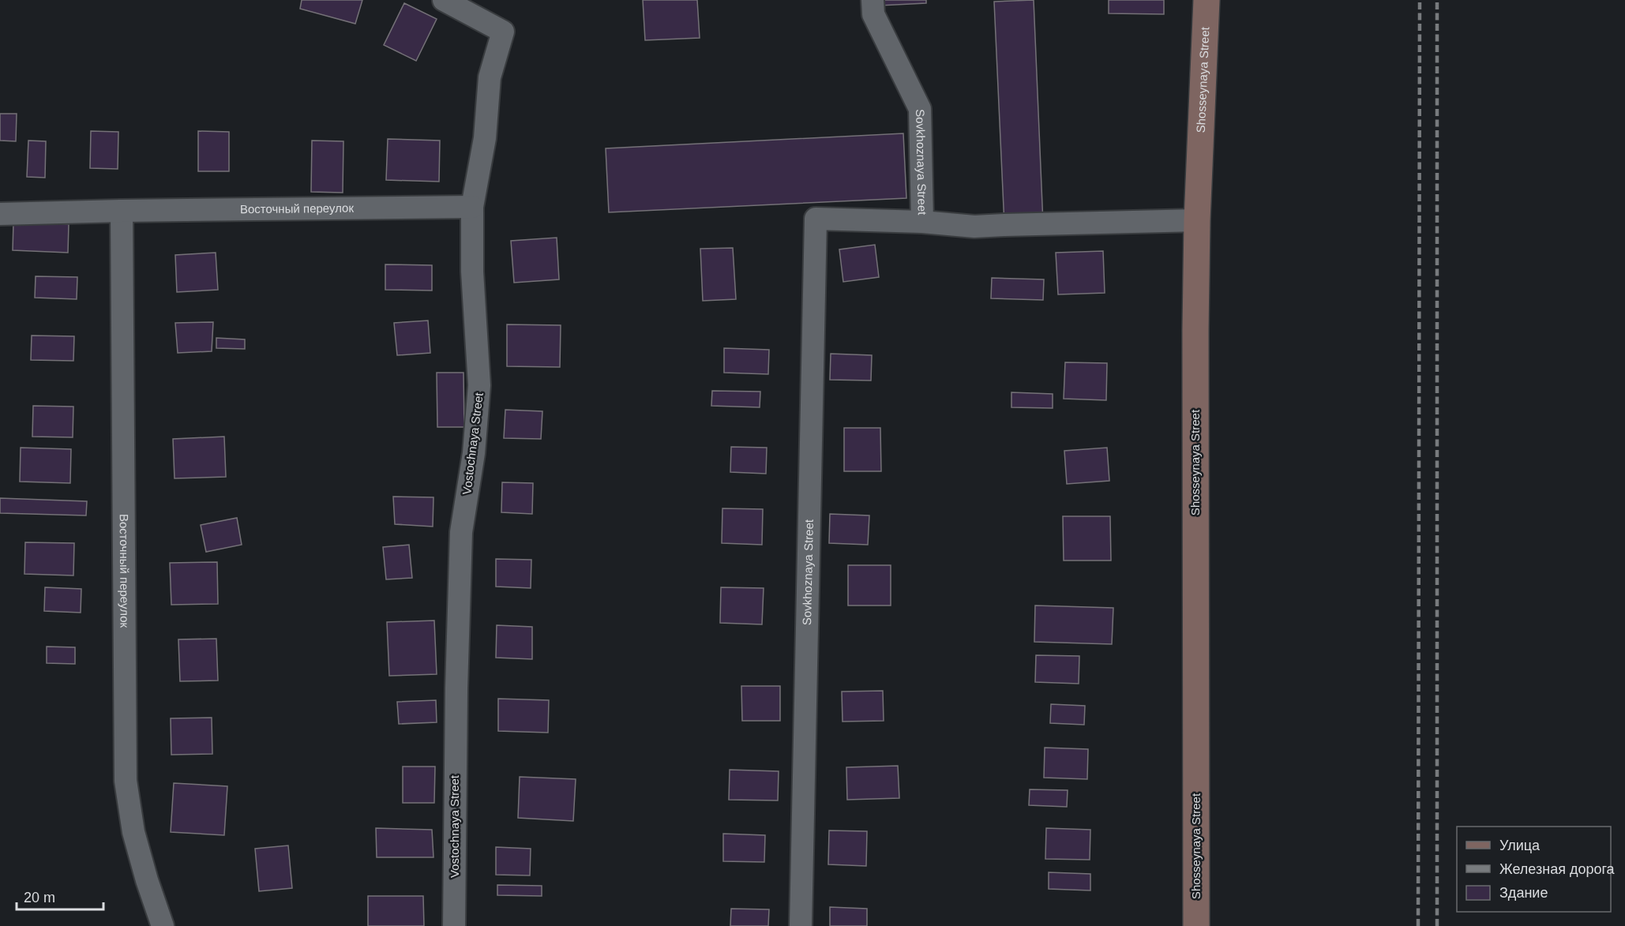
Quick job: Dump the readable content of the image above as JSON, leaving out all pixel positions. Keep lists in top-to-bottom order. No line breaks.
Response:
{"streets":{"street":["Shosseynaya Street","Sovkhoznaya Street","Восточный переулок","Vostochnaya Street"]},"crossings":[["Восточный переулок","Vostochnaya Street"]],"legend":["Улица","Железная дорога","Здание"],"scale_bar":"20 m"}
